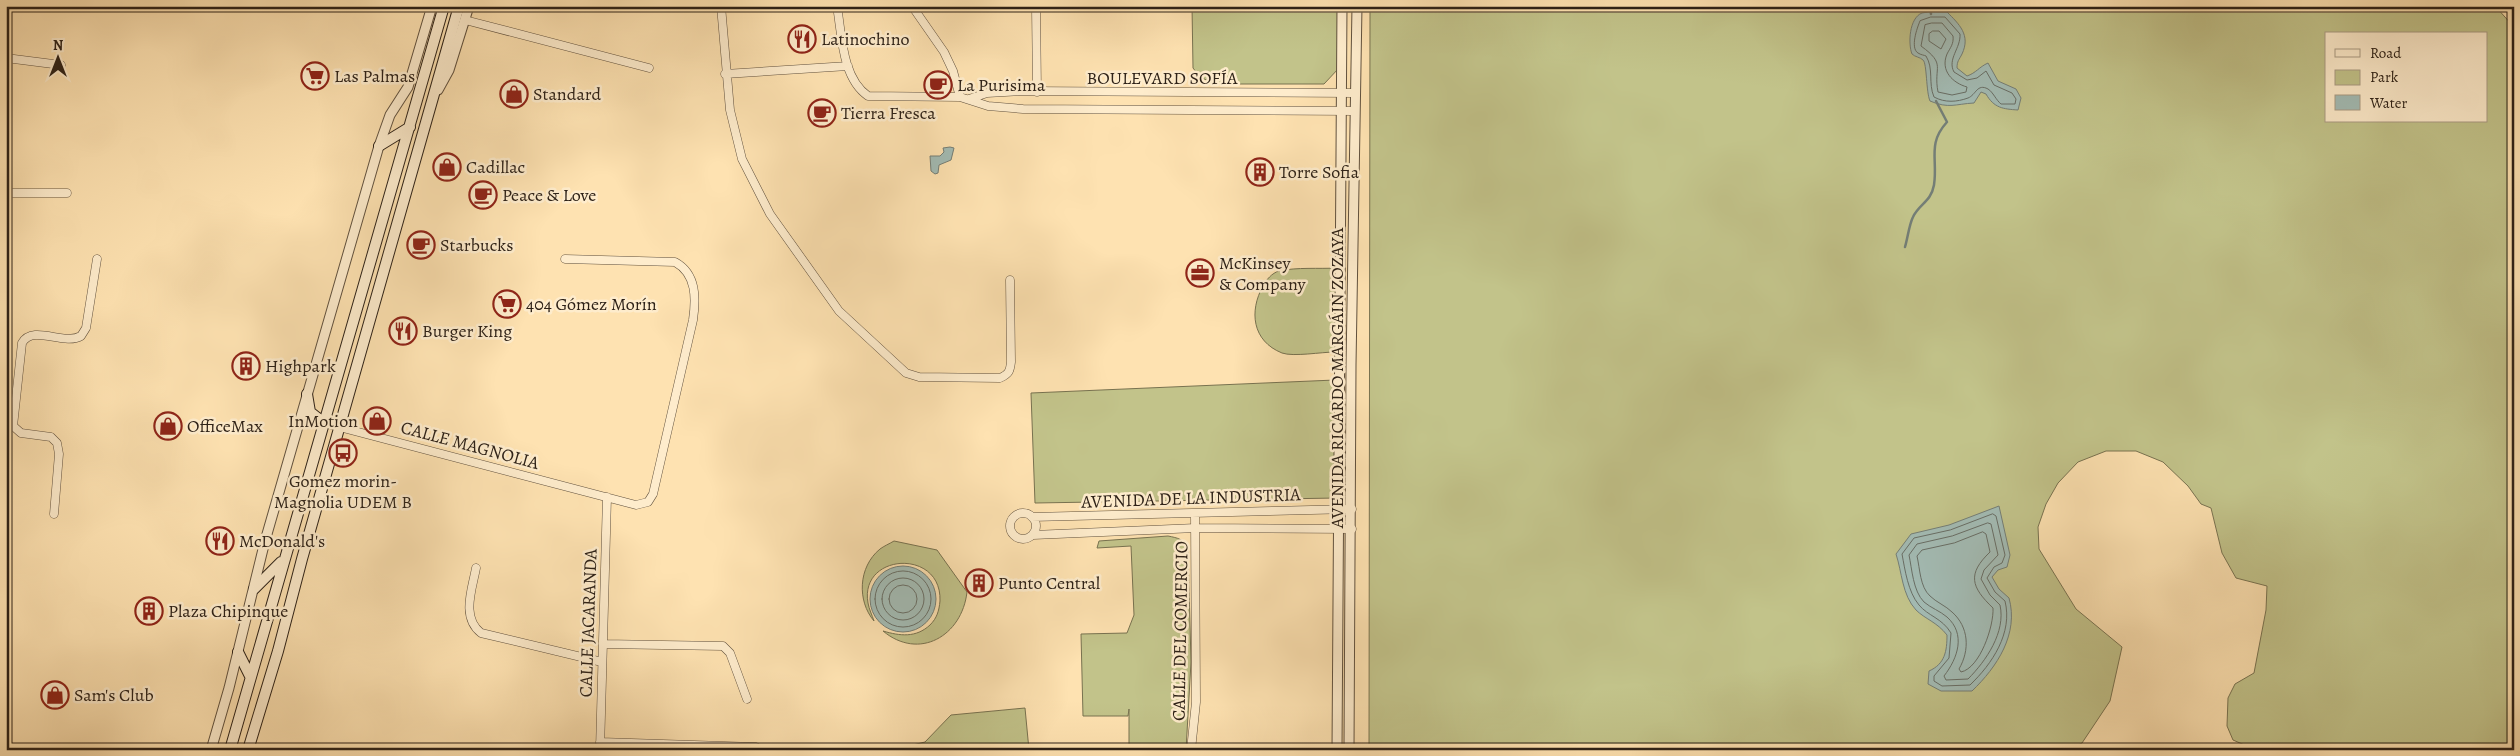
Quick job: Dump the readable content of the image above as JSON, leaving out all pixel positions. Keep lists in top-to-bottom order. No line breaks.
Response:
{"streets":{"street":["BOULEVARD SOFÍA","AVENIDA RICARDO MARGÁIN ZOZAYA","CALLE MAGNOLIA","AVENIDA DE LA INDUSTRIA","CALLE JACARANDA","CALLE DEL COMERCIO"]},"crossings":[["BOULEVARD SOFÍA","AVENIDA RICARDO MARGÁIN ZOZAYA"],["AVENIDA RICARDO MARGÁIN ZOZAYA","AVENIDA DE LA INDUSTRIA"],["CALLE MAGNOLIA","CALLE JACARANDA"],["AVENIDA DE LA INDUSTRIA","CALLE DEL COMERCIO"]],"places":{"restaurant":["Latinochino","Burger King","McDonald's"],"supermarket":["Las Palmas","404 Gómez Morín"],"cafe":["La Purisima","Tierra Fresca","Peace & Love","Starbucks"],"shop":["Standard","Cadillac","InMotion","OfficeMax","Sam's Club"],"building":["Torre Sofia","Highpark","Punto Central","Plaza Chipinque"],"office":["McKinsey & Company"],"bus stop":["Gomez morin- Magnolia UDEM B"]},"legend":["Road","Park","Water"],"north":"top"}
